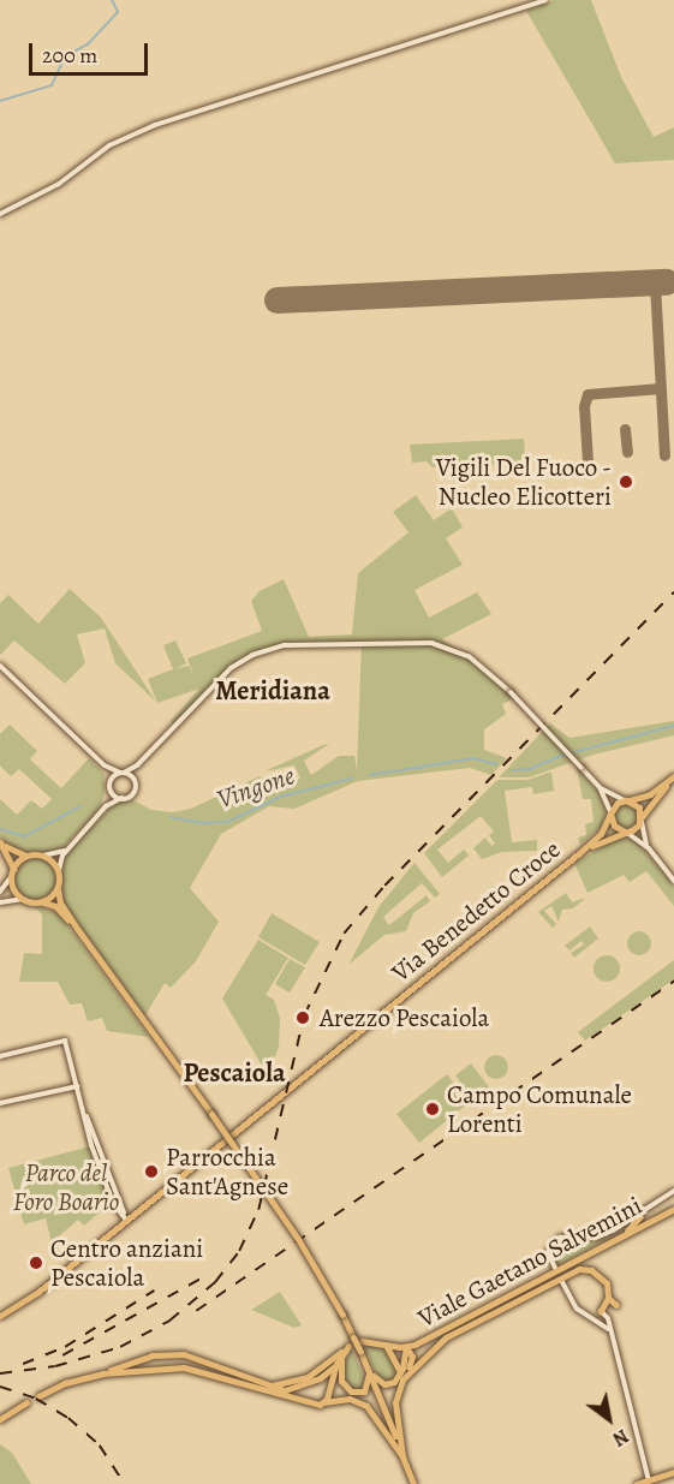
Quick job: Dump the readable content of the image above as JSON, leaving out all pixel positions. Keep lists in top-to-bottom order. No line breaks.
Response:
{"streets":{"main road":["Via Benedetto Croce","Viale Gaetano Salvemini"]},"districts":["Meridiana","Pescaiola"],"water":["Vingone"],"parks":["Parco del Foro Boario"],"places":["Vigili Del Fuoco - Nucleo Elicotteri","Arezzo Pescaiola","Campo Comunale Lorenti","Parrocchia Sant'Agnese","Centro anziani Pescaiola"],"scale_bar":"200 m","north":"bottom right"}
